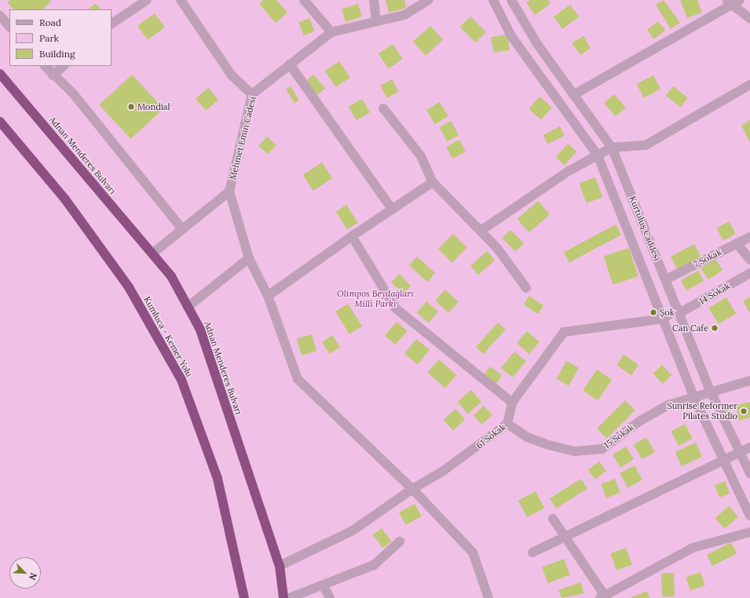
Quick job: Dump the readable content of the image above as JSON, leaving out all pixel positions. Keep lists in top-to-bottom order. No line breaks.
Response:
{"streets":{"highway":["Adnan Menderes Bulvarı","Kumluca - Kemer Yolu"],"street":["Mehmet Emin Cadesi","Kurtuluş Caddesi","7 Sokak","14 Sokak","61 Sokak","15 Sokak"]},"crossings":[["Mehmet Emin Cadesi","Adnan Menderes Bulvarı"],["Adnan Menderes Bulvarı","61 Sokak"],["Kurtuluş Caddesi","7 Sokak"],["Kurtuluş Caddesi","14 Sokak"],["Kurtuluş Caddesi","61 Sokak"],["Kurtuluş Caddesi","15 Sokak"],["14 Sokak","61 Sokak"],["61 Sokak","15 Sokak"]],"parks":["Olimpos Beydağları Millî Parkı"],"places":["Mondial","Şok","Can Cafe","Sunrise Reformer Pilates Studio"],"legend":["Road","Park","Building"],"north":"bottom right"}
